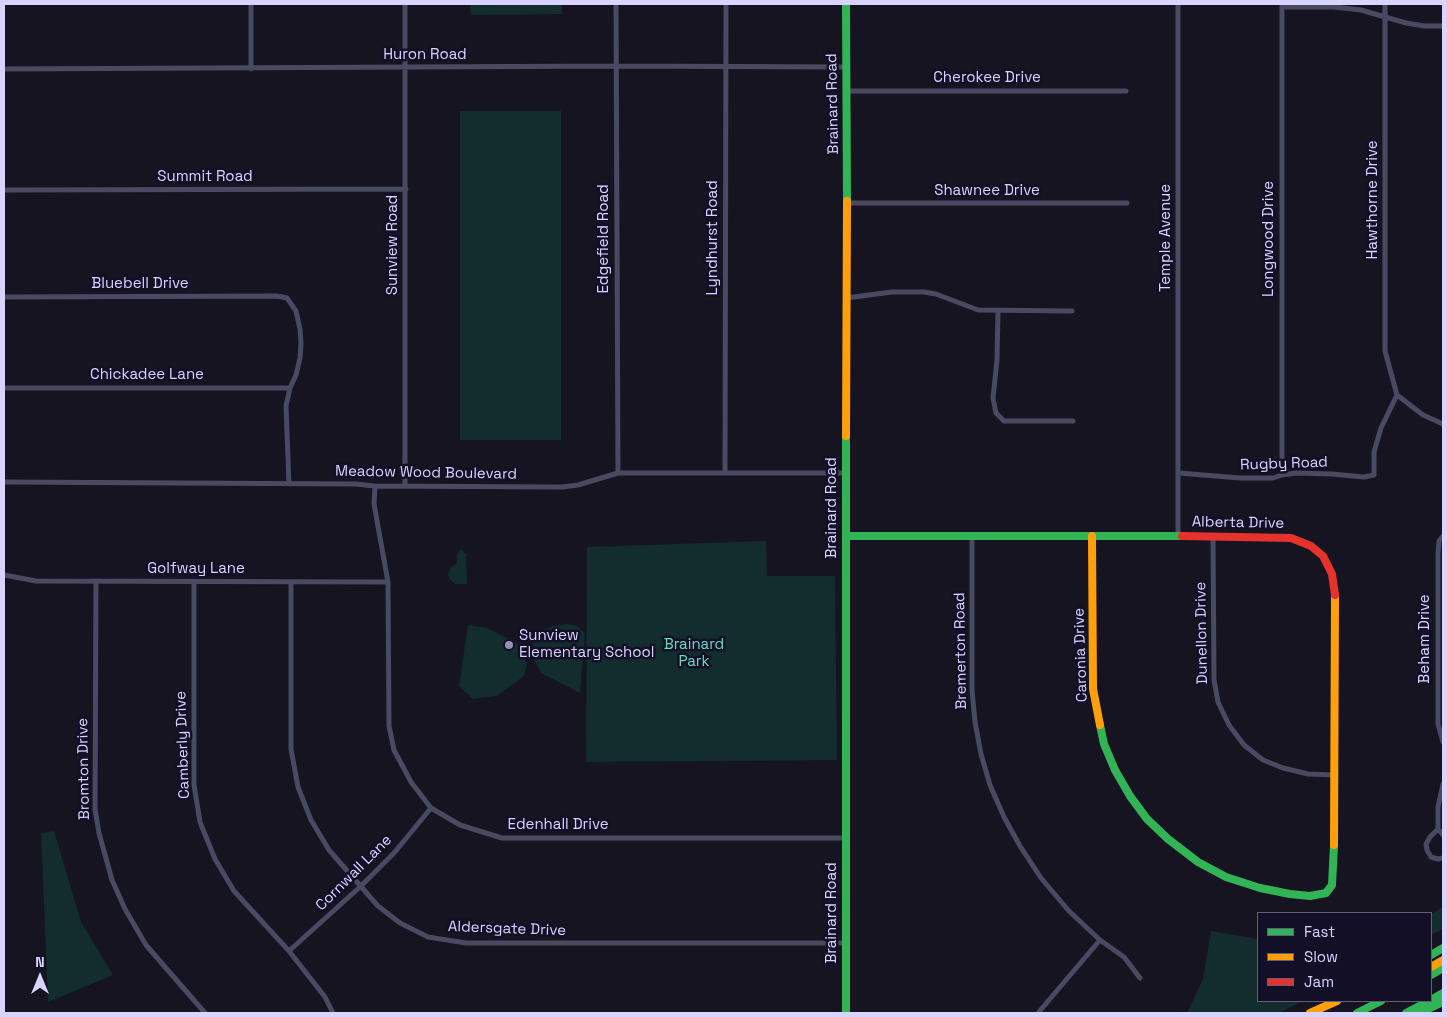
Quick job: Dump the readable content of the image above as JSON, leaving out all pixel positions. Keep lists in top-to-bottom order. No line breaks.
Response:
{"streets":{"main road":["Brainard Road","Alberta Drive","Caronia Drive"],"street":["Huron Road","Cherokee Drive","Summit Road","Shawnee Drive","Hawthorne Drive","Lyndhurst Road","Temple Avenue","Edgefield Road","Longwood Drive","Sunview Road","Bluebell Drive","Chickadee Lane","Rugby Road","Meadow Wood Boulevard","Golfway Lane","Dunellon Drive","Beham Drive","Bremerton Road","Camberly Drive","Bromton Drive","Edenhall Drive","Cornwall Lane","Aldersgate Drive"]},"crossings":[["Huron Road","Brainard Road"],["Huron Road","Lyndhurst Road"],["Huron Road","Edgefield Road"],["Huron Road","Sunview Road"],["Cherokee Drive","Brainard Road"],["Brainard Road","Shawnee Drive"],["Brainard Road","Meadow Wood Boulevard"],["Brainard Road","Alberta Drive"],["Brainard Road","Edenhall Drive"],["Brainard Road","Aldersgate Drive"],["Summit Road","Sunview Road"],["Hawthorne Drive","Rugby Road"],["Lyndhurst Road","Meadow Wood Boulevard"],["Temple Avenue","Rugby Road"],["Temple Avenue","Alberta Drive"],["Edgefield Road","Meadow Wood Boulevard"],["Longwood Drive","Rugby Road"],["Sunview Road","Meadow Wood Boulevard"],["Bluebell Drive","Chickadee Lane"],["Meadow Wood Boulevard","Edenhall Drive"],["Alberta Drive","Dunellon Drive"],["Alberta Drive","Bremerton Road"],["Alberta Drive","Caronia Drive"],["Golfway Lane","Camberly Drive"],["Golfway Lane","Bromton Drive"],["Golfway Lane","Edenhall Drive"],["Golfway Lane","Aldersgate Drive"],["Camberly Drive","Cornwall Lane"],["Edenhall Drive","Cornwall Lane"],["Cornwall Lane","Aldersgate Drive"]],"parks":["Brainard Park"],"places":["Sunview Elementary School"],"legend":["Fast","Slow","Jam"],"north":"top"}
